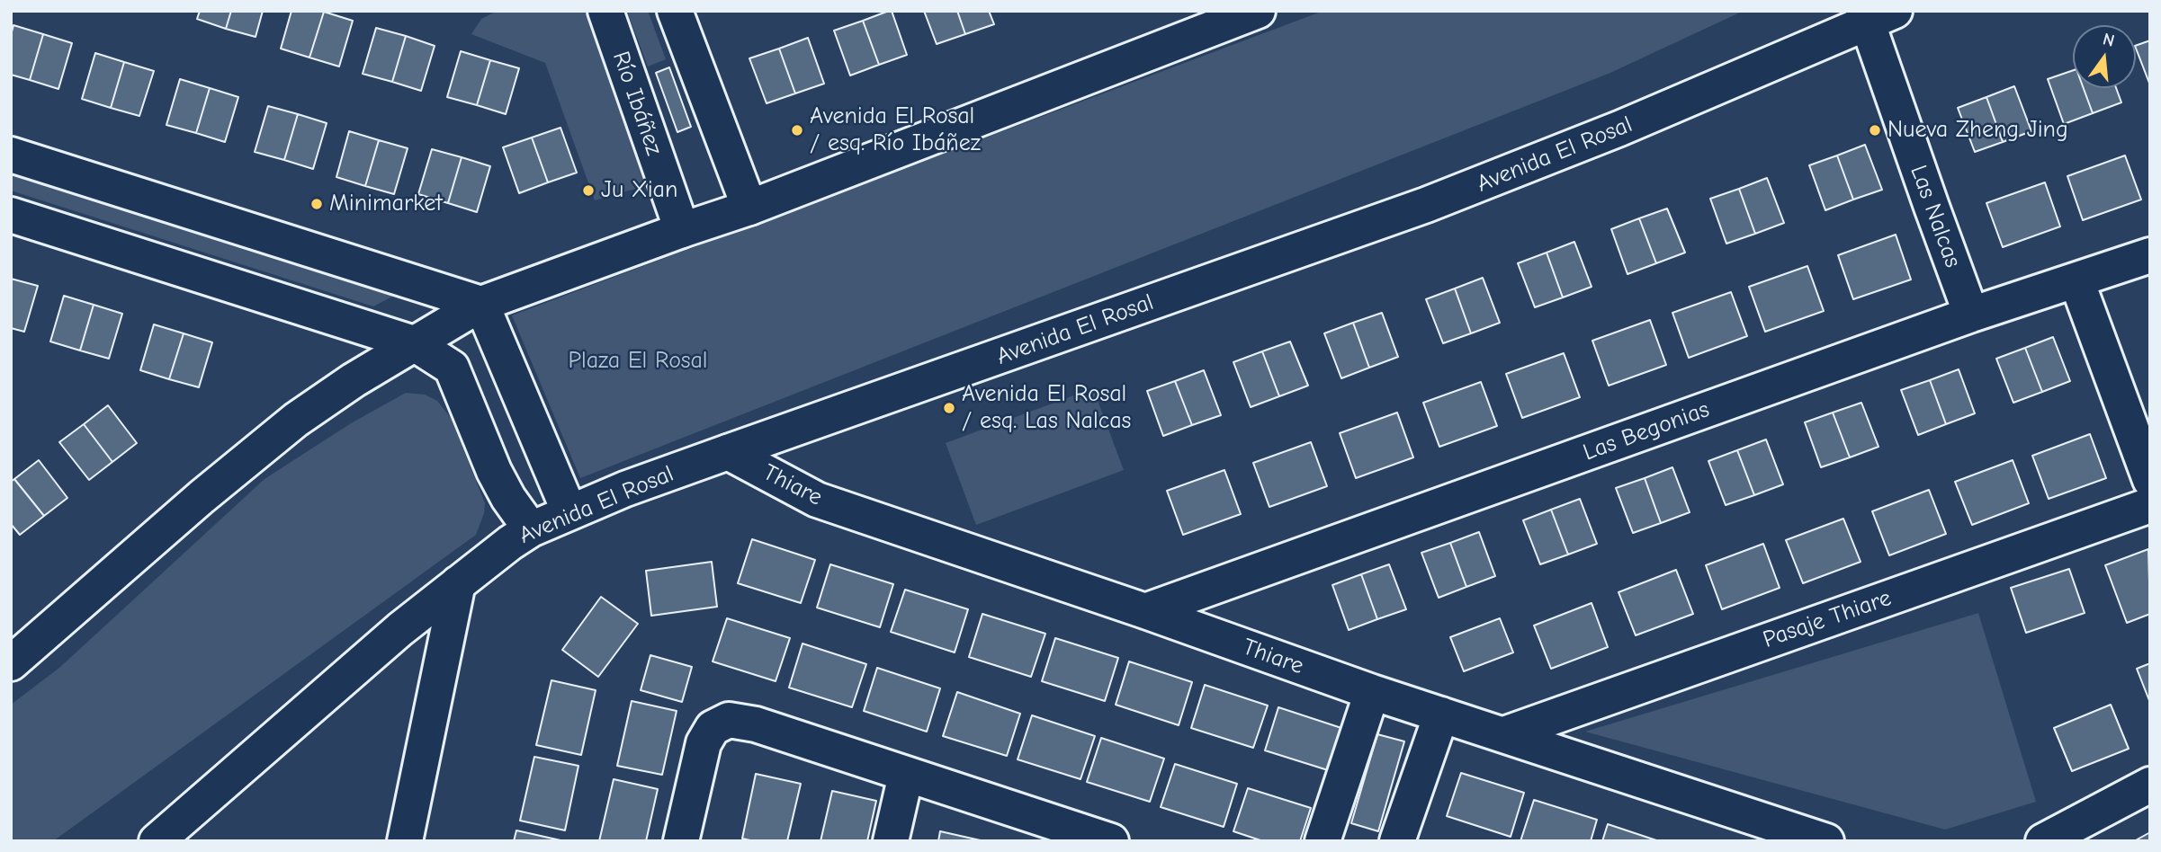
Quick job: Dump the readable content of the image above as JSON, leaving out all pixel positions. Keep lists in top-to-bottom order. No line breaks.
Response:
{"streets":{"street":["Río Ibáñez","Avenida El Rosal","Las Nalcas","Las Begonias","Thiare","Pasaje Thiare"]},"crossings":[["Avenida El Rosal","Las Nalcas"],["Avenida El Rosal","Thiare"],["Las Nalcas","Las Begonias"],["Las Begonias","Thiare"],["Thiare","Pasaje Thiare"]],"parks":["Plaza El Rosal"],"places":["Avenida El Rosal / esq. Río Ibáñez","Nueva Zheng Jing","Ju Xian","Minimarket","Avenida El Rosal / esq. Las Nalcas"],"north":"top"}
